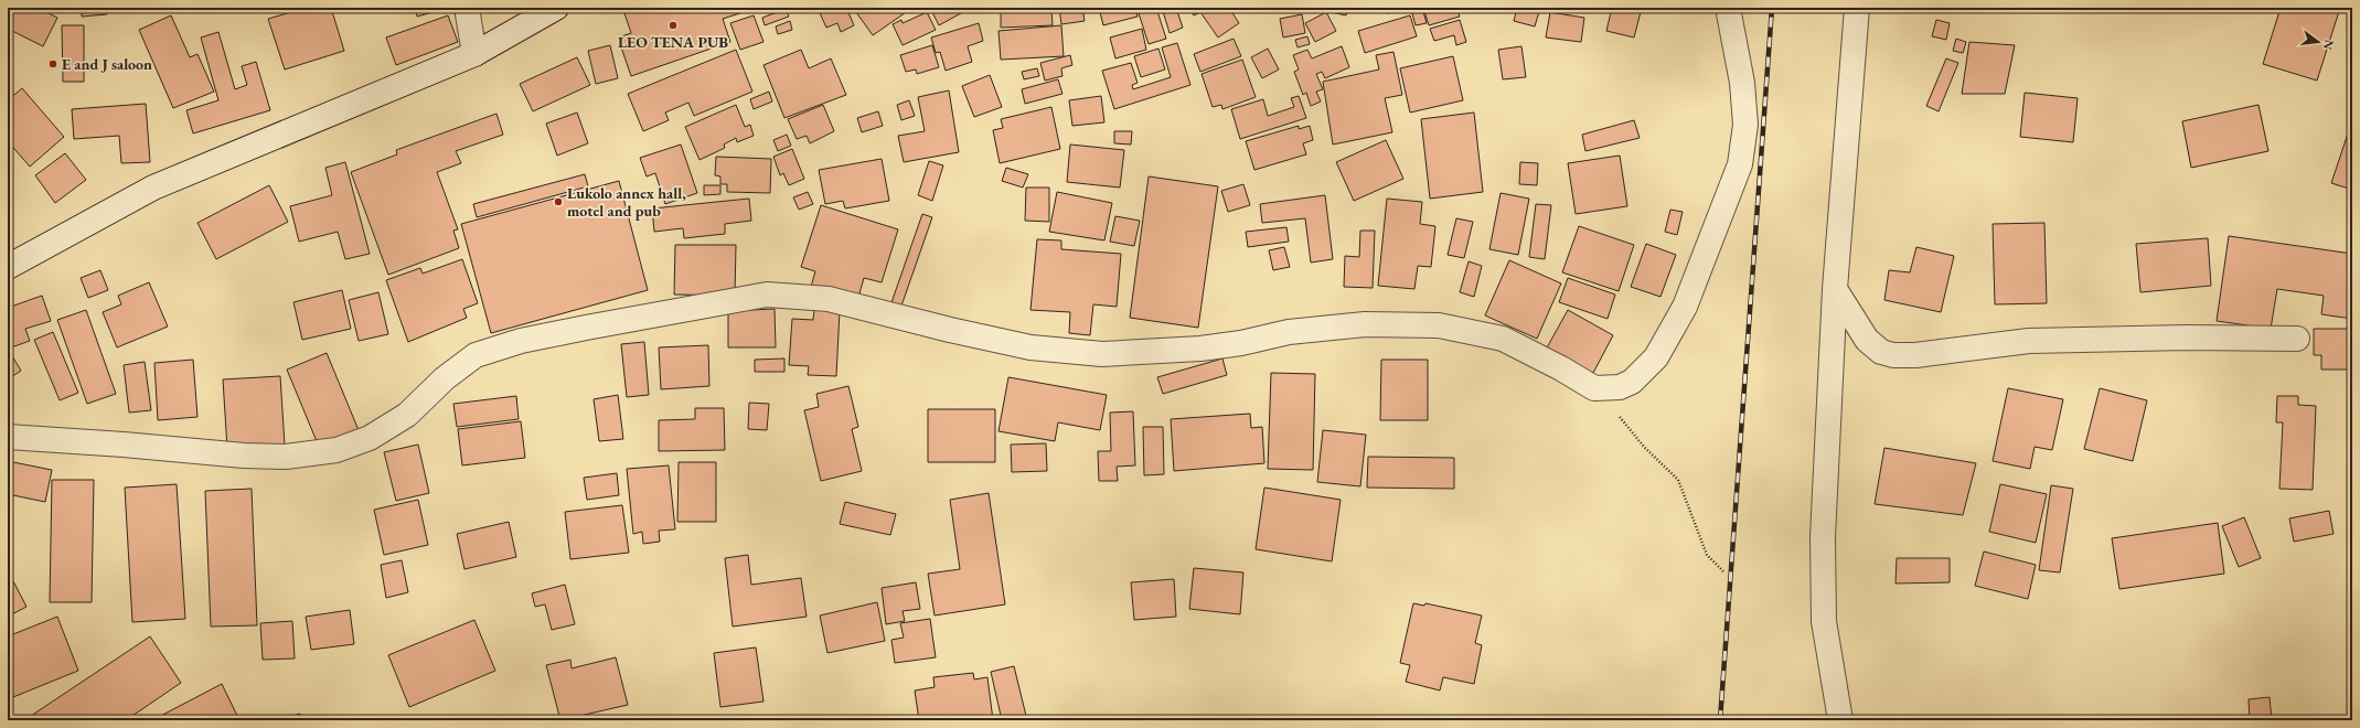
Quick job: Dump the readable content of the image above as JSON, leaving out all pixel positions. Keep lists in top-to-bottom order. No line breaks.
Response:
{"places":["LEO TENA PUB","E and J saloon","Lukolo annex hall, motel and pub"],"north":"right"}
